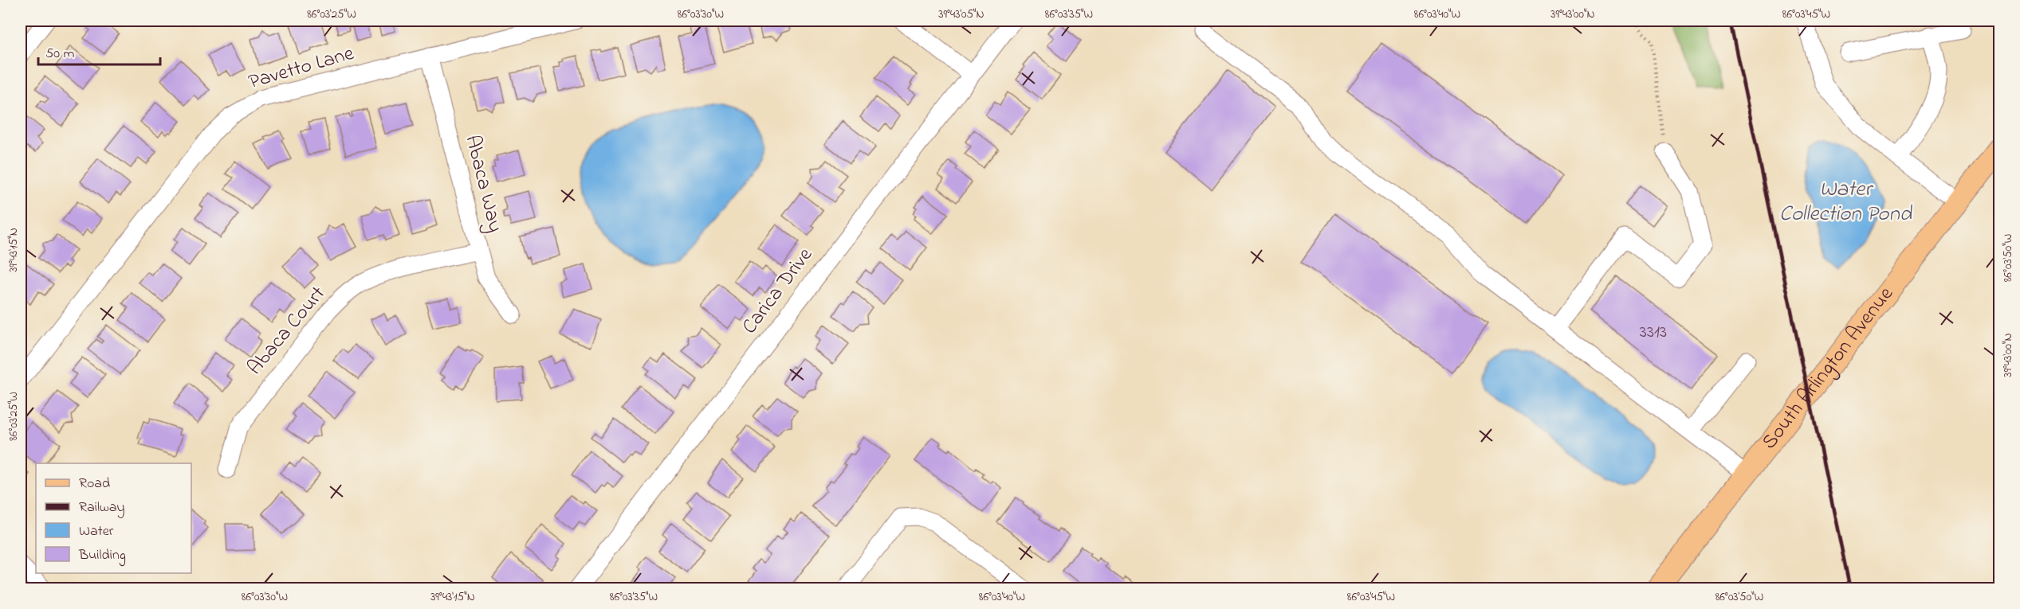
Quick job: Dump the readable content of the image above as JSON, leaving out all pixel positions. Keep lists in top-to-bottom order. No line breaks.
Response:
{"streets":{"main road":["South Arlington Avenue"],"street":["Pavetto Lane","Abaca Way","Carica Drive","Abaca Court"]},"crossings":[["Pavetto Lane","Abaca Way"],["Abaca Way","Abaca Court"]],"water":["Water Collection Pond"],"house_numbers":["3313"],"legend":["Road","Railway","Water","Building"],"scale_bar":"50 m","coordinates":["86°03'25\"W","86°03'30\"W","39°43'05\"N","86°03'35\"W","86°03'40\"W","39°43'00\"N","86°03'45\"W","39°43'15\"N","86°03'50\"W"]}
